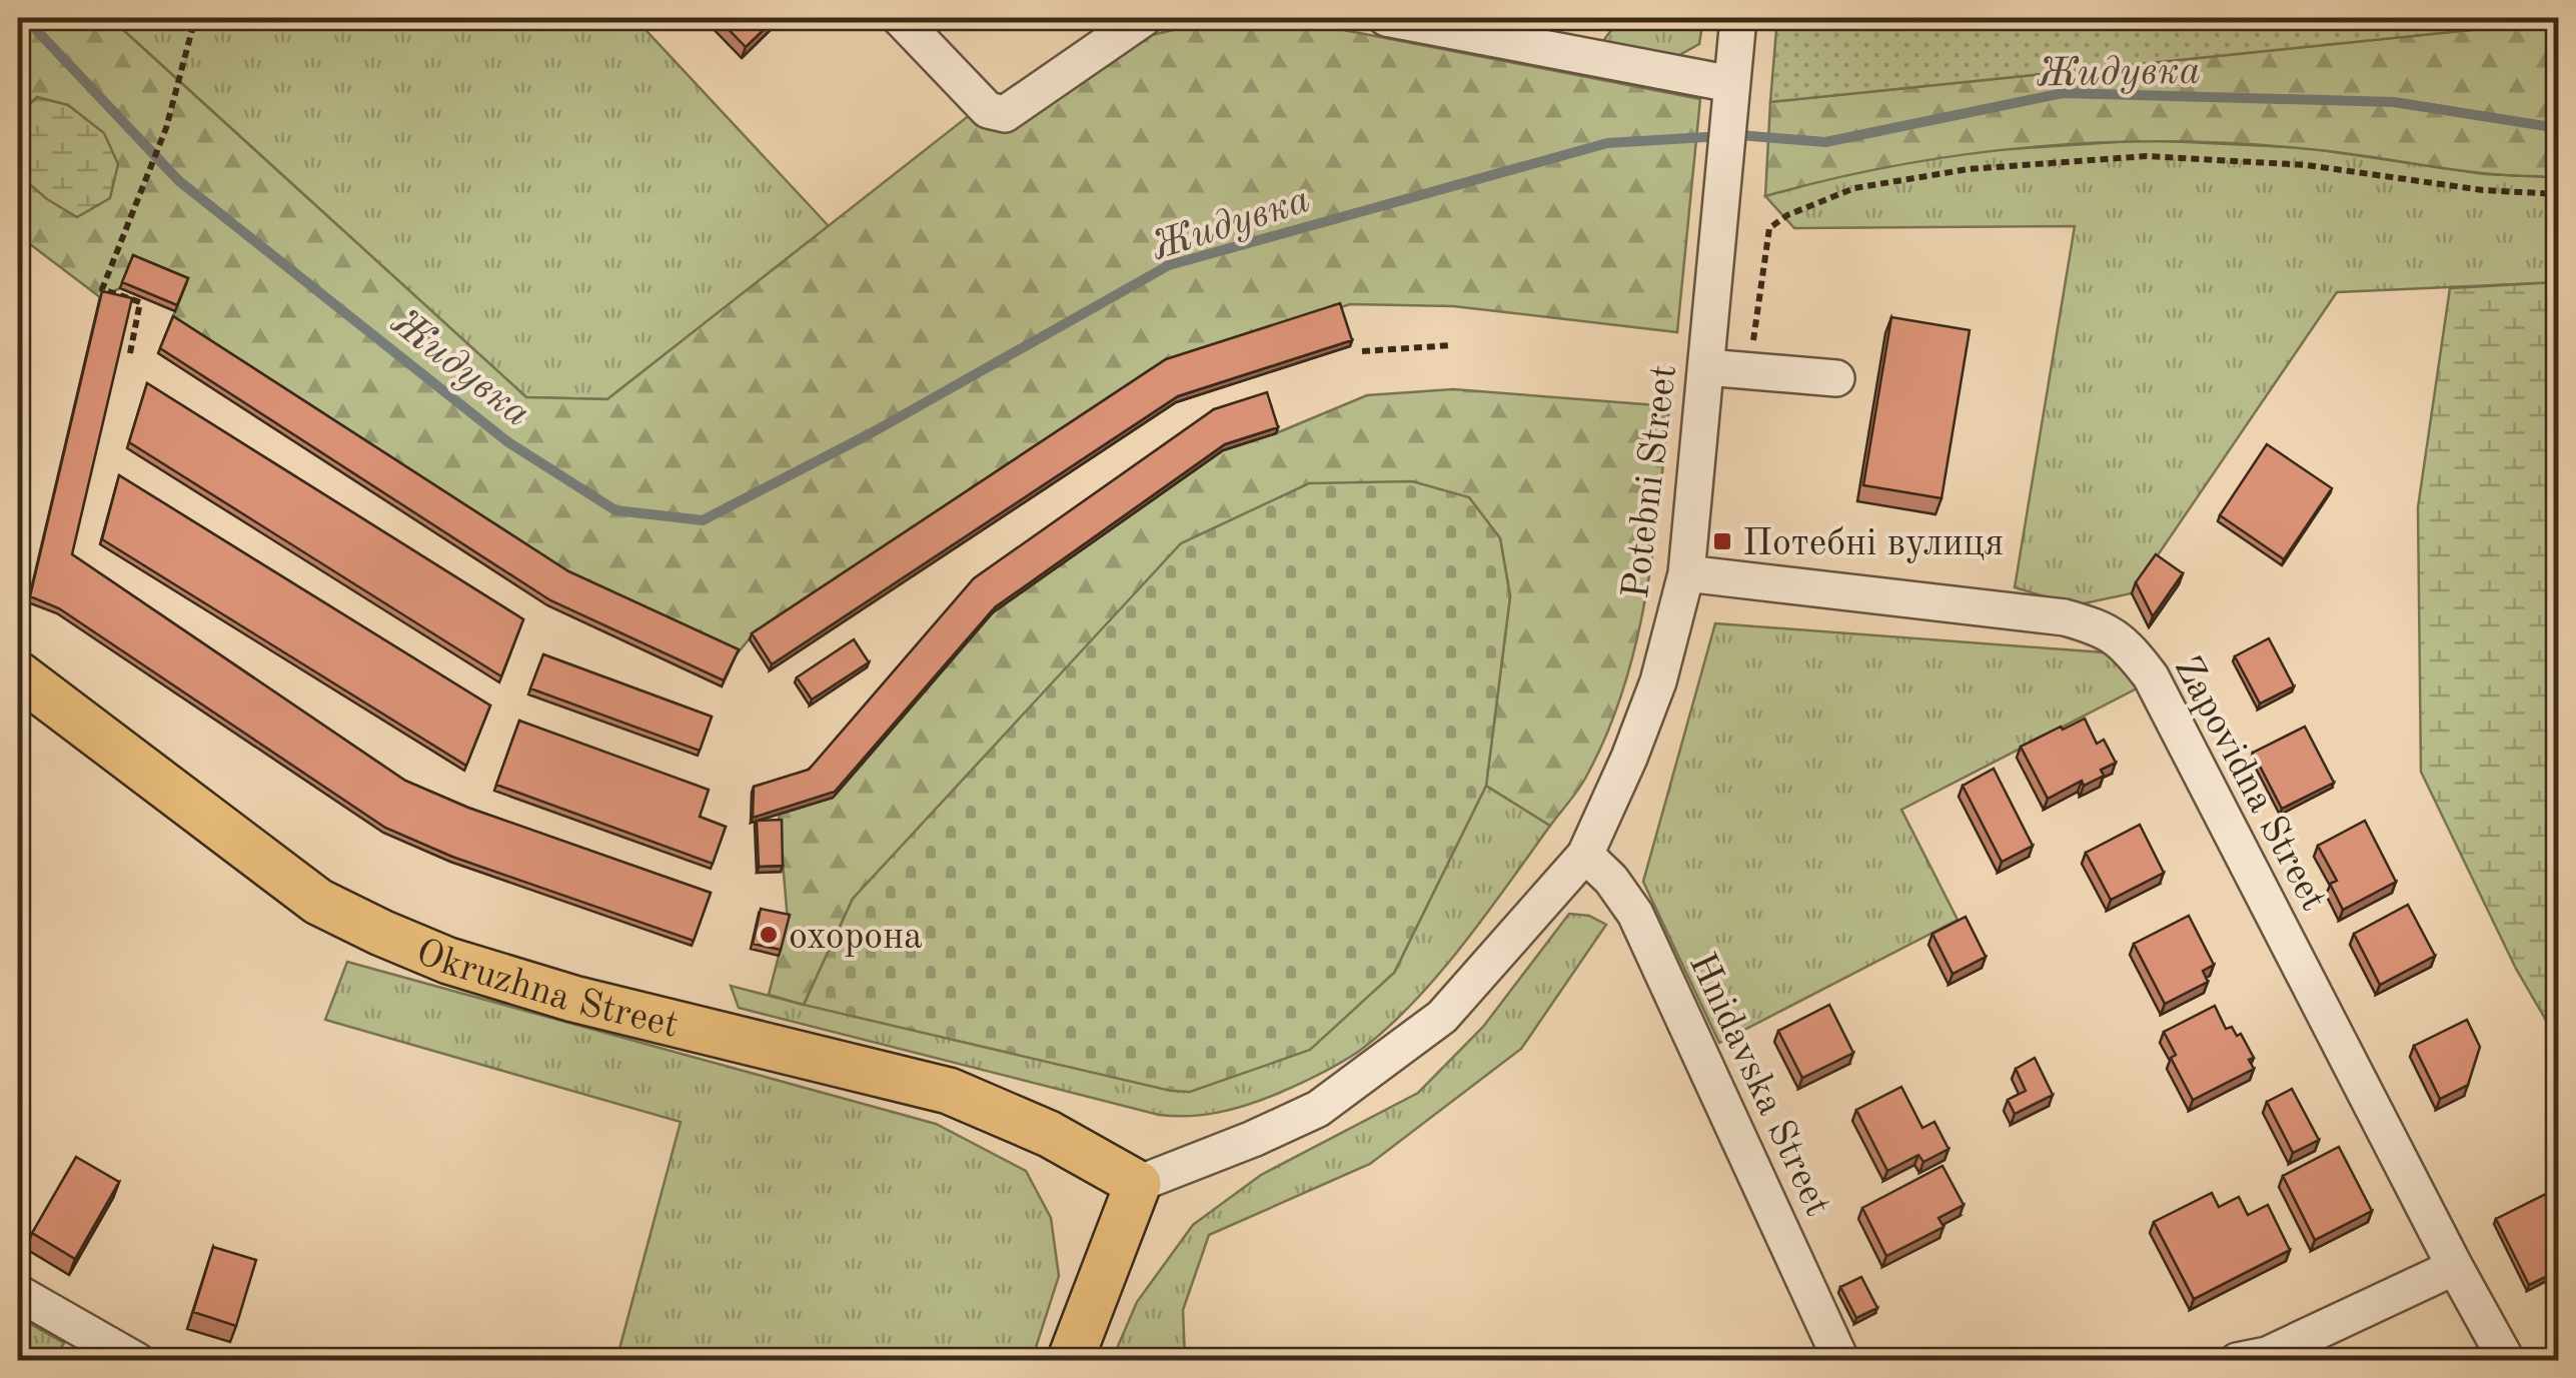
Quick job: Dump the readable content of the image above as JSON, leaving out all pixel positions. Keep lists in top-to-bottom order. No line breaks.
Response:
{"streets":{"main road":["Okruzhna Street"],"street":["Potebni Street","Zapovidna Street","Hnidavska Street"]},"crossings":[["Potebni Street","Zapovidna Street"],["Potebni Street","Okruzhna Street"],["Potebni Street","Hnidavska Street"]],"water":["Жидувка"],"places":{"transit":["Потебні вулиця"],"other":["охорона"]}}
